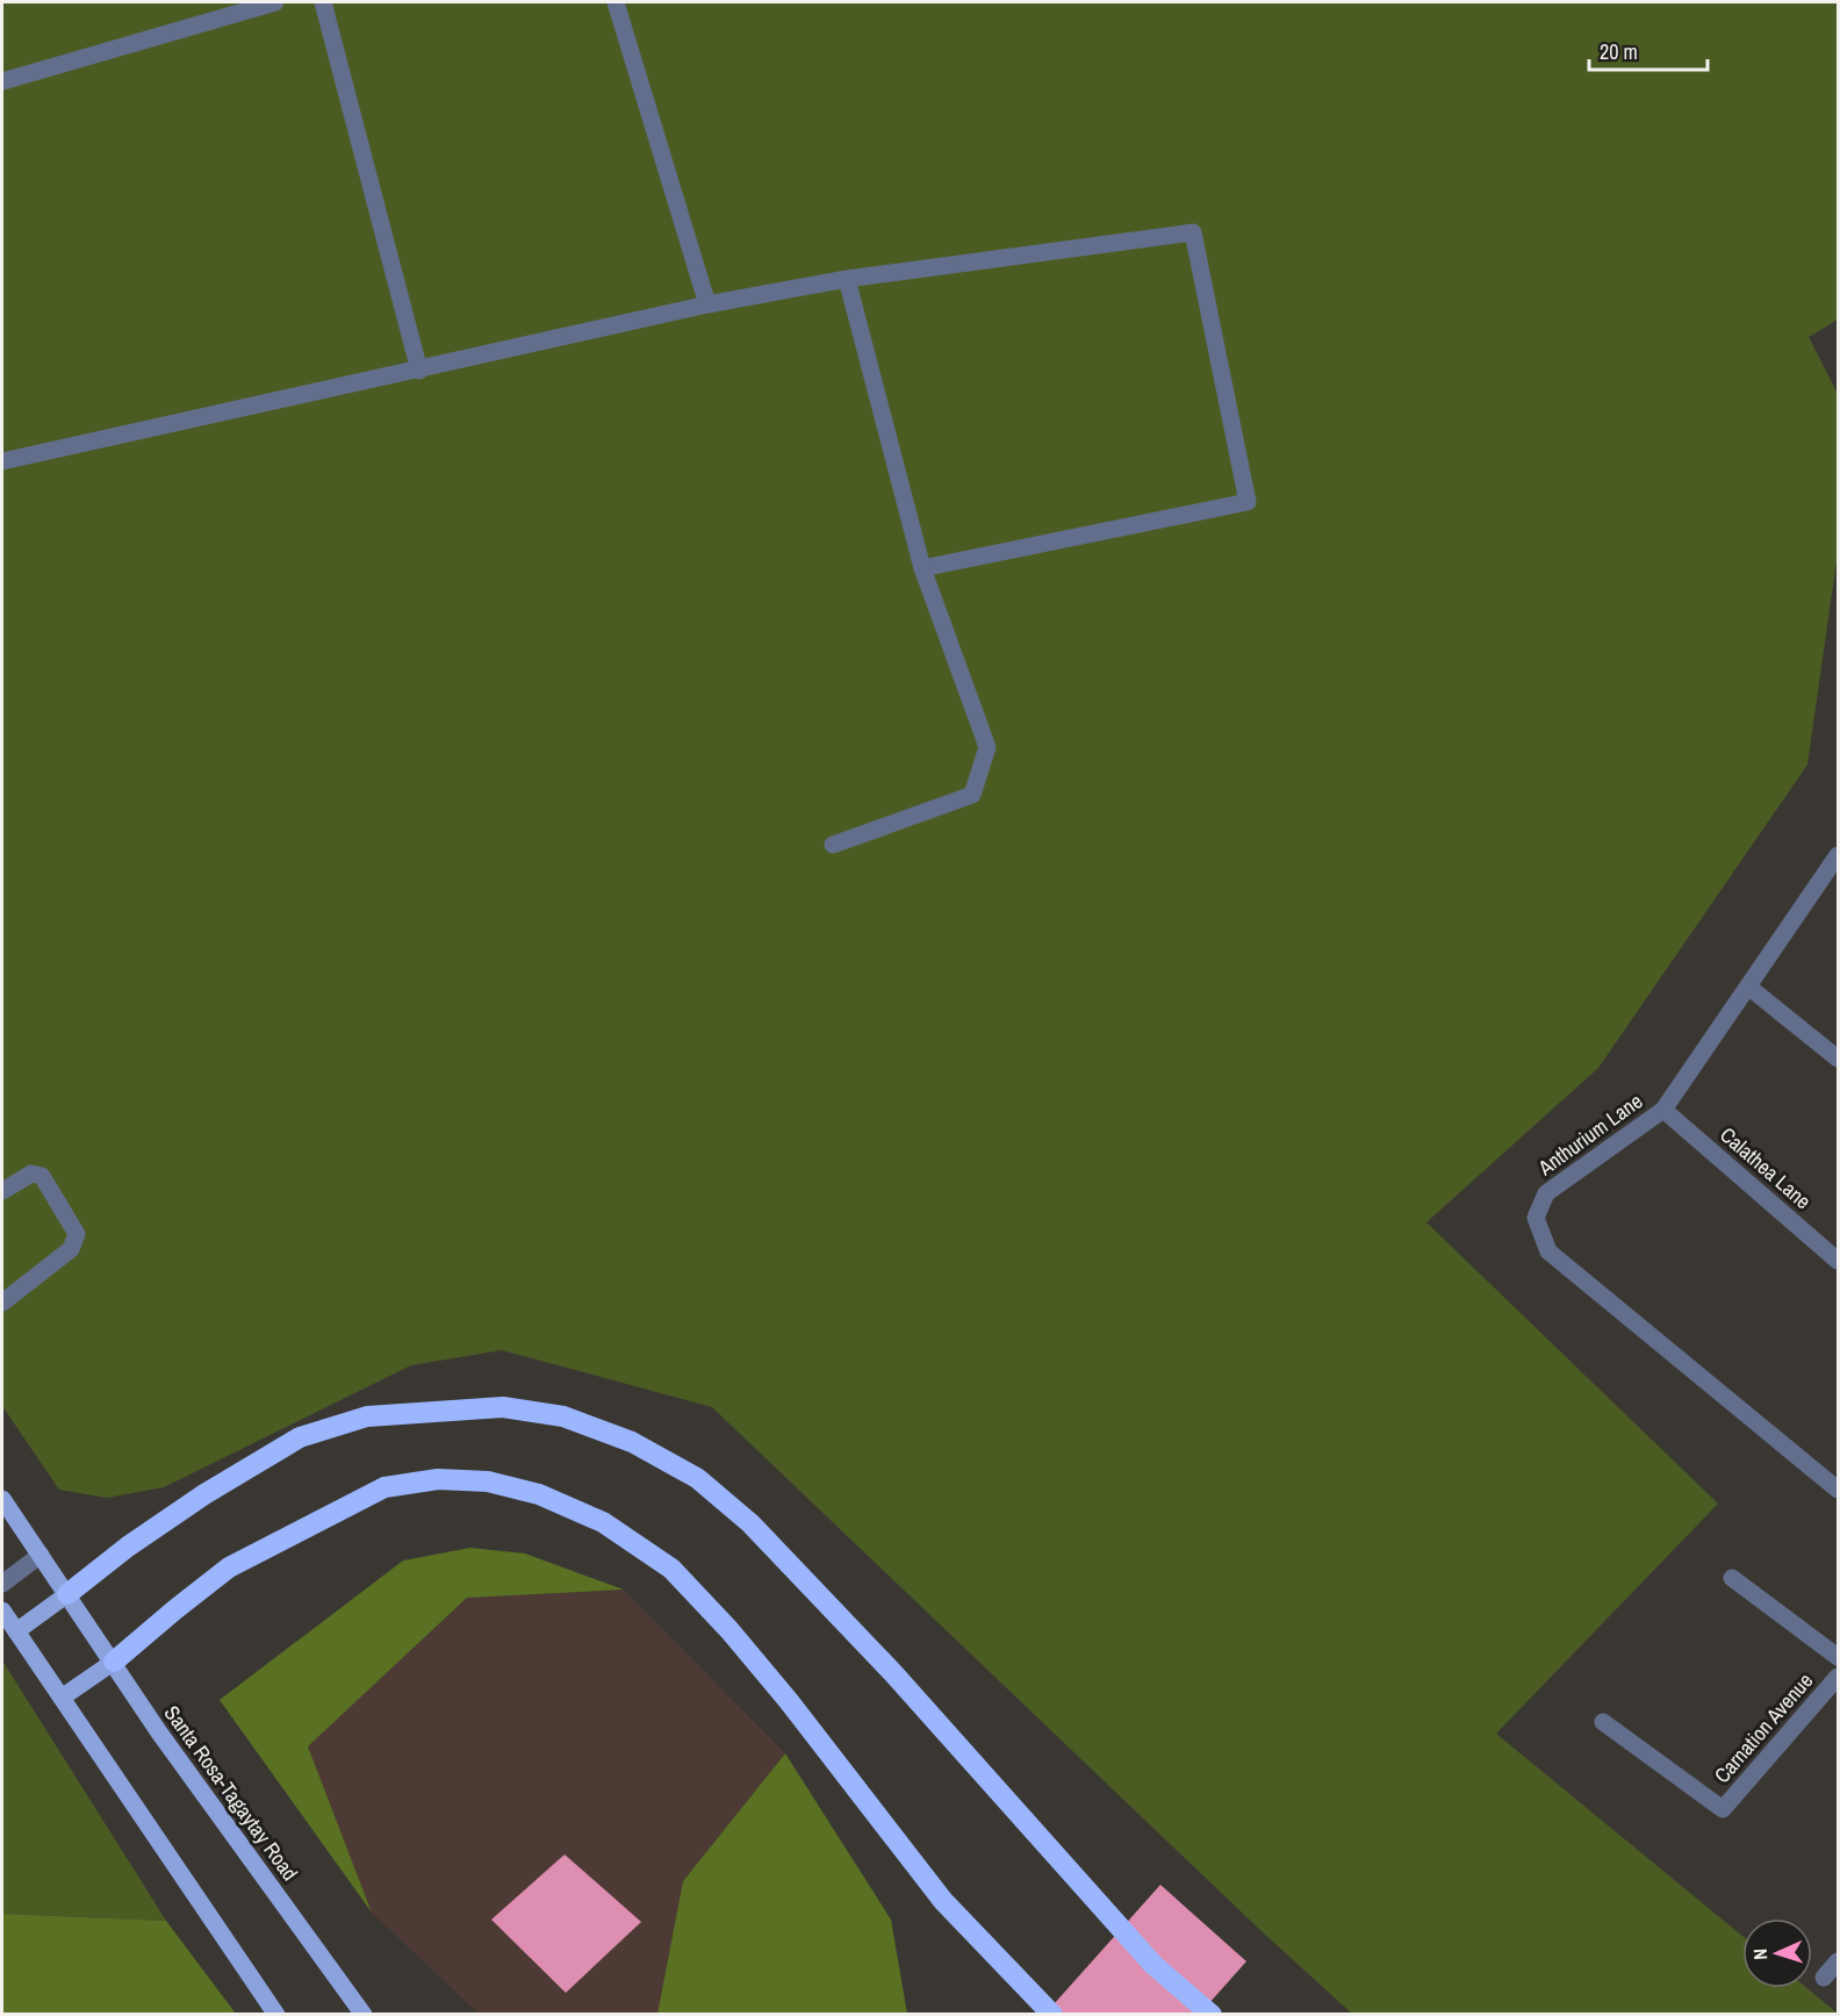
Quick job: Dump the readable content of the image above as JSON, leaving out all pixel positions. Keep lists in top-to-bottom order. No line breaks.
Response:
{"streets":{"main road":["Santa Rosa-Tagaytay Road"],"street":["Anthurium Lane","Calathea Lane","Carnation Avenue"]},"crossings":[["Anthurium Lane","Calathea Lane"]],"scale_bar":"20 m","north":"left"}
